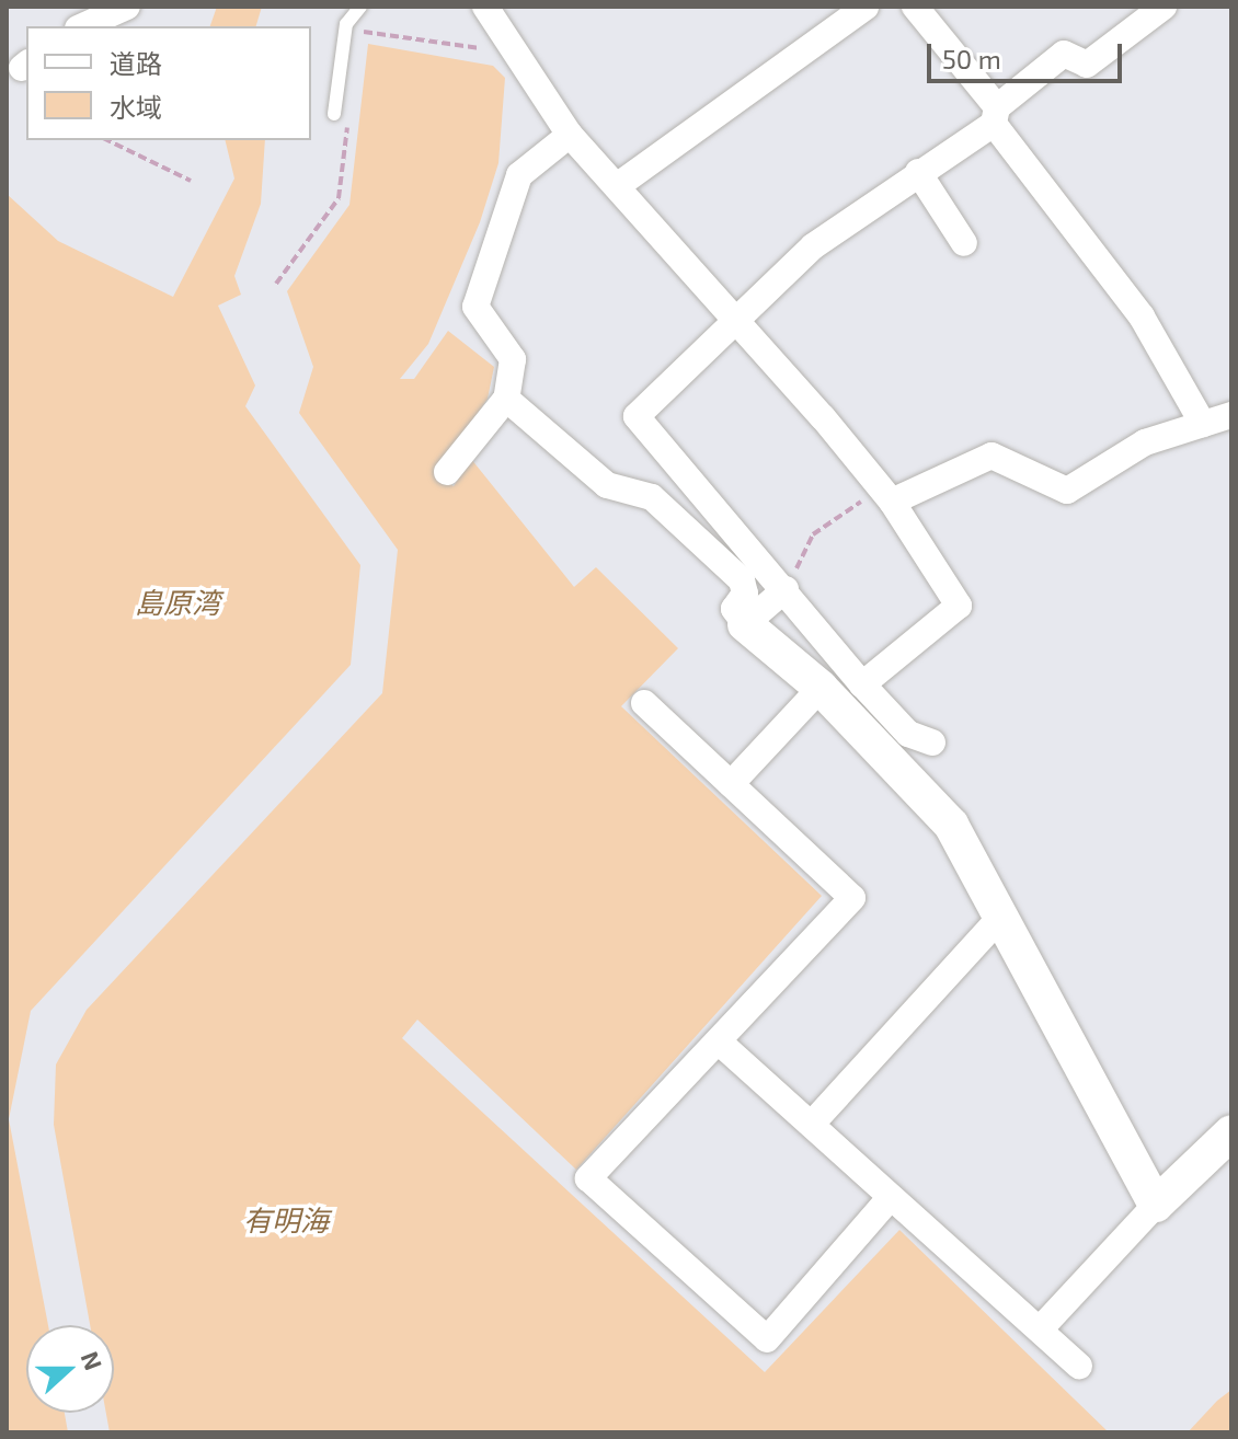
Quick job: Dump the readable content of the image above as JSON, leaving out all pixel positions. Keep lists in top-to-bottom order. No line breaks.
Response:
{"water":["島原湾","有明海"],"legend":["道路","水域"],"scale_bar":"50 m","north":"right"}
